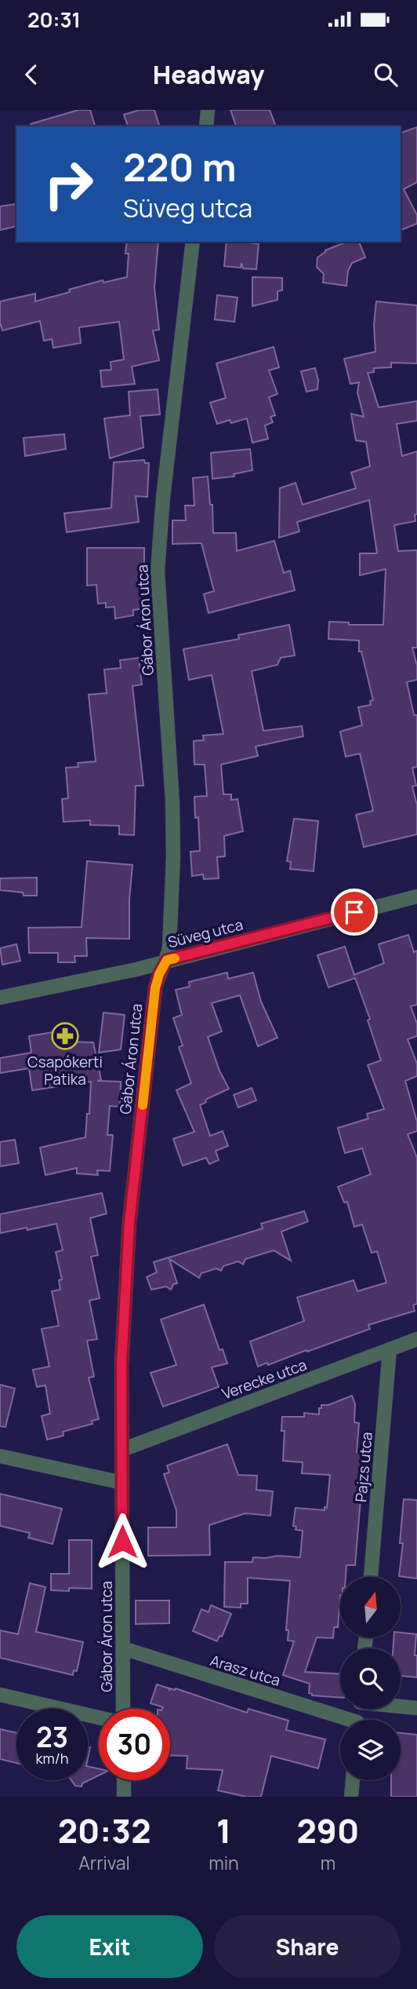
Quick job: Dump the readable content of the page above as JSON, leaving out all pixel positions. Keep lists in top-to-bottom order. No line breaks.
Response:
{"streets":{"street":["Gábor Áron utca","Süveg utca","Verecke utca","Pajzs utca","Arasz utca"]},"crossings":[["Gábor Áron utca","Süveg utca"],["Gábor Áron utca","Verecke utca"],["Gábor Áron utca","Arasz utca"],["Verecke utca","Pajzs utca"]],"places":{"pharmacy":["Csapókerti Patika"]},"north":"top","page":{"status":"20:31","header":"Headway","turn":["220 m","Süveg utca"],"speed":"23 km/h","limit":"30","eta":["20:32","Arrival","1","min","290","m"],"buttons":["Exit","Share"]}}
